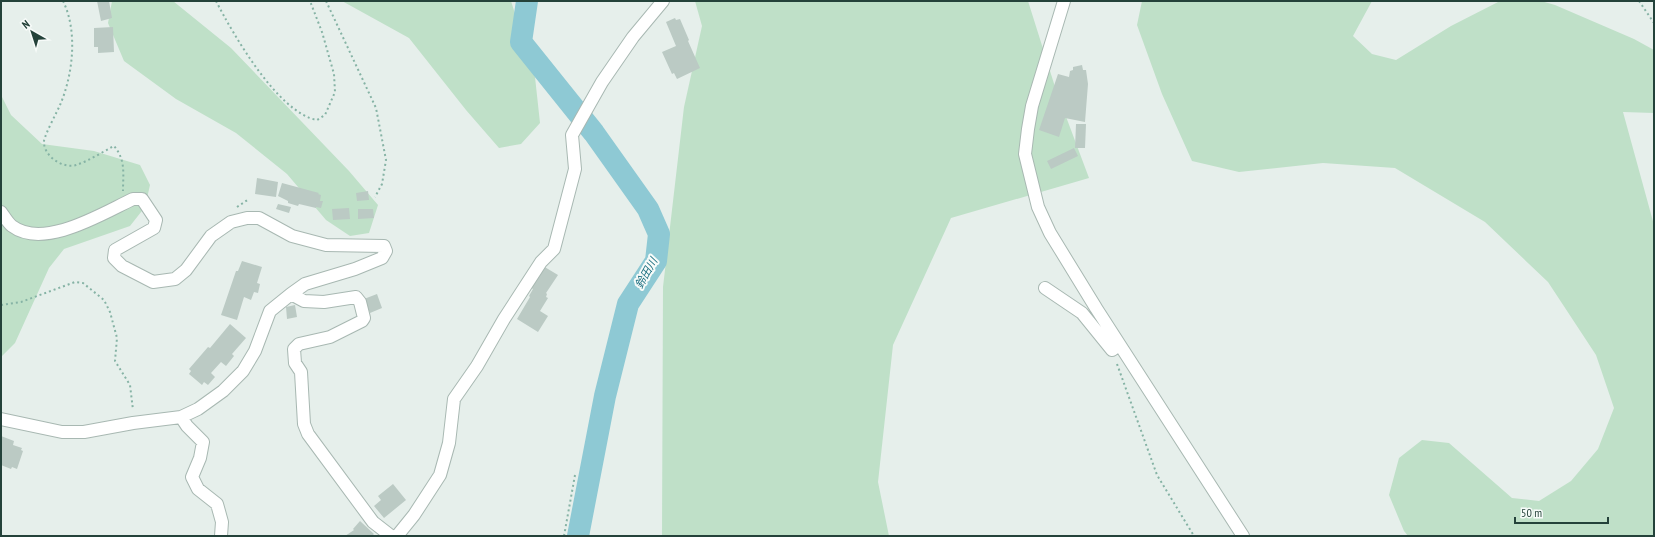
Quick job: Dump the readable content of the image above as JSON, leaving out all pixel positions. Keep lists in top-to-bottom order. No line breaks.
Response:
{"water":["鈴田川"],"scale_bar":"50 m","north":"top left"}
